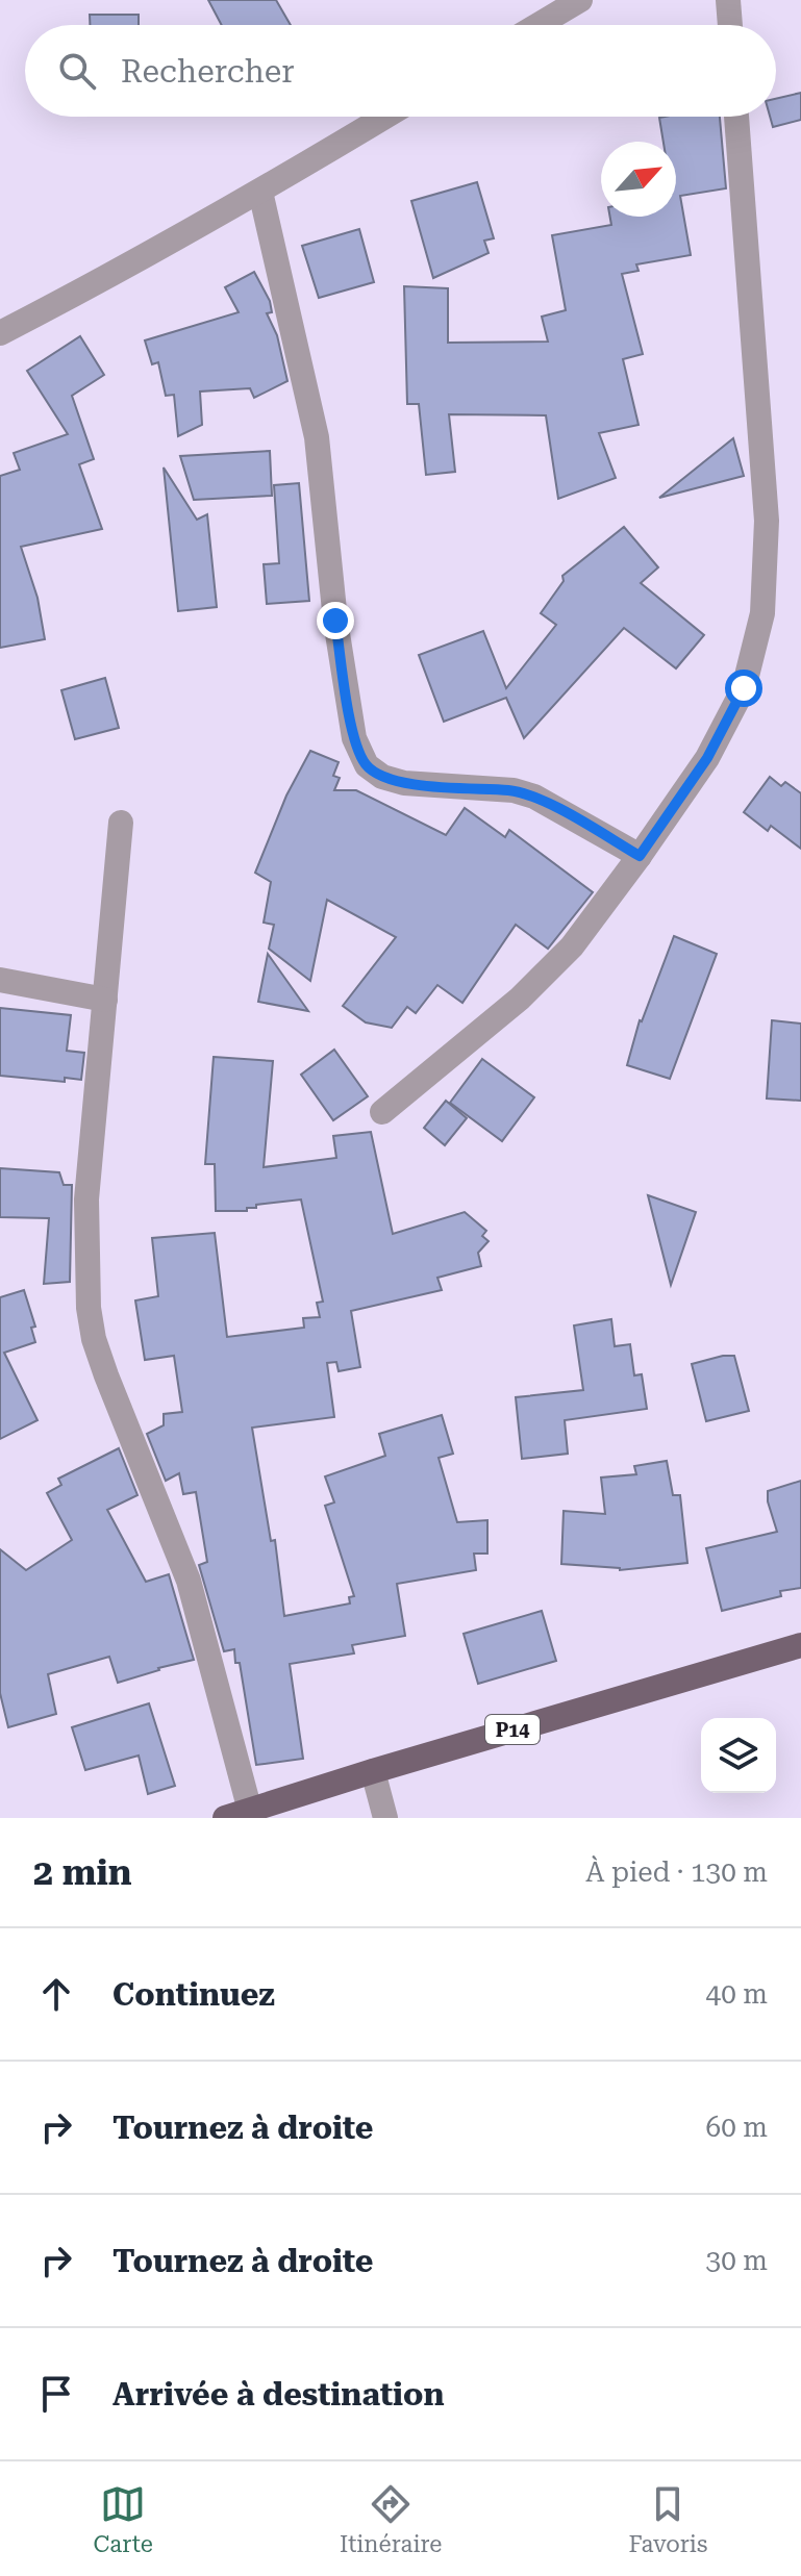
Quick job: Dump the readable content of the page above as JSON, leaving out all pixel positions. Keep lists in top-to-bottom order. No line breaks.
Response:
{"streets":{"main road":["P14"]},"north":"top right","page":{"search":"Rechercher","heading":["2 min","À pied · 130 m"],"list":[["Continuez","40 m"],["Tournez à droite","60 m"],["Tournez à droite","30 m"],"Arrivée à destination"],"nav":["Carte","Itinéraire","Favoris"]}}
